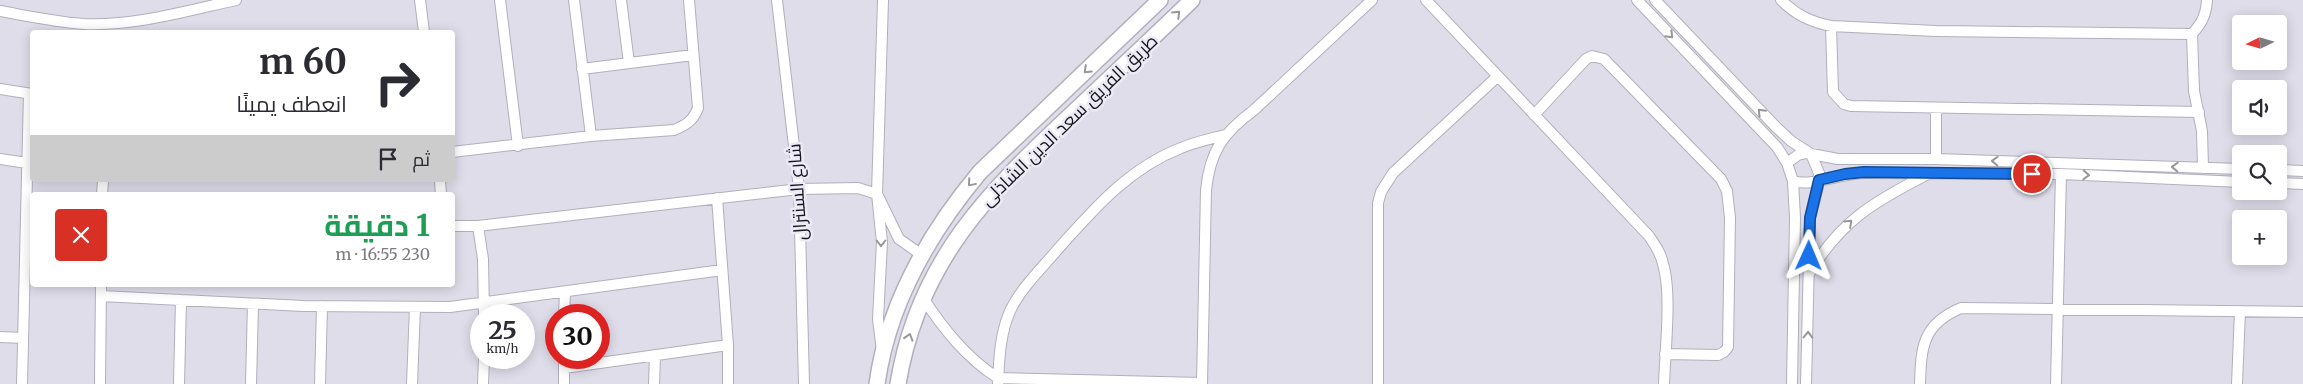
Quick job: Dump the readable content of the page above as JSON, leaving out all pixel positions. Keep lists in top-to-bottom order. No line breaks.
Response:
{"streets":{"street":["طريق الفريق سعد الدين الشاذلى","شارع السنترال"]},"north":"left","page":{"map_buttons":"+","turn":["60 m","انعطف يمينًا"],"then":"ثم","heading":["1 دقيقة","230 m · 16:55"],"speed":"25 km/h","limit":"30"}}
